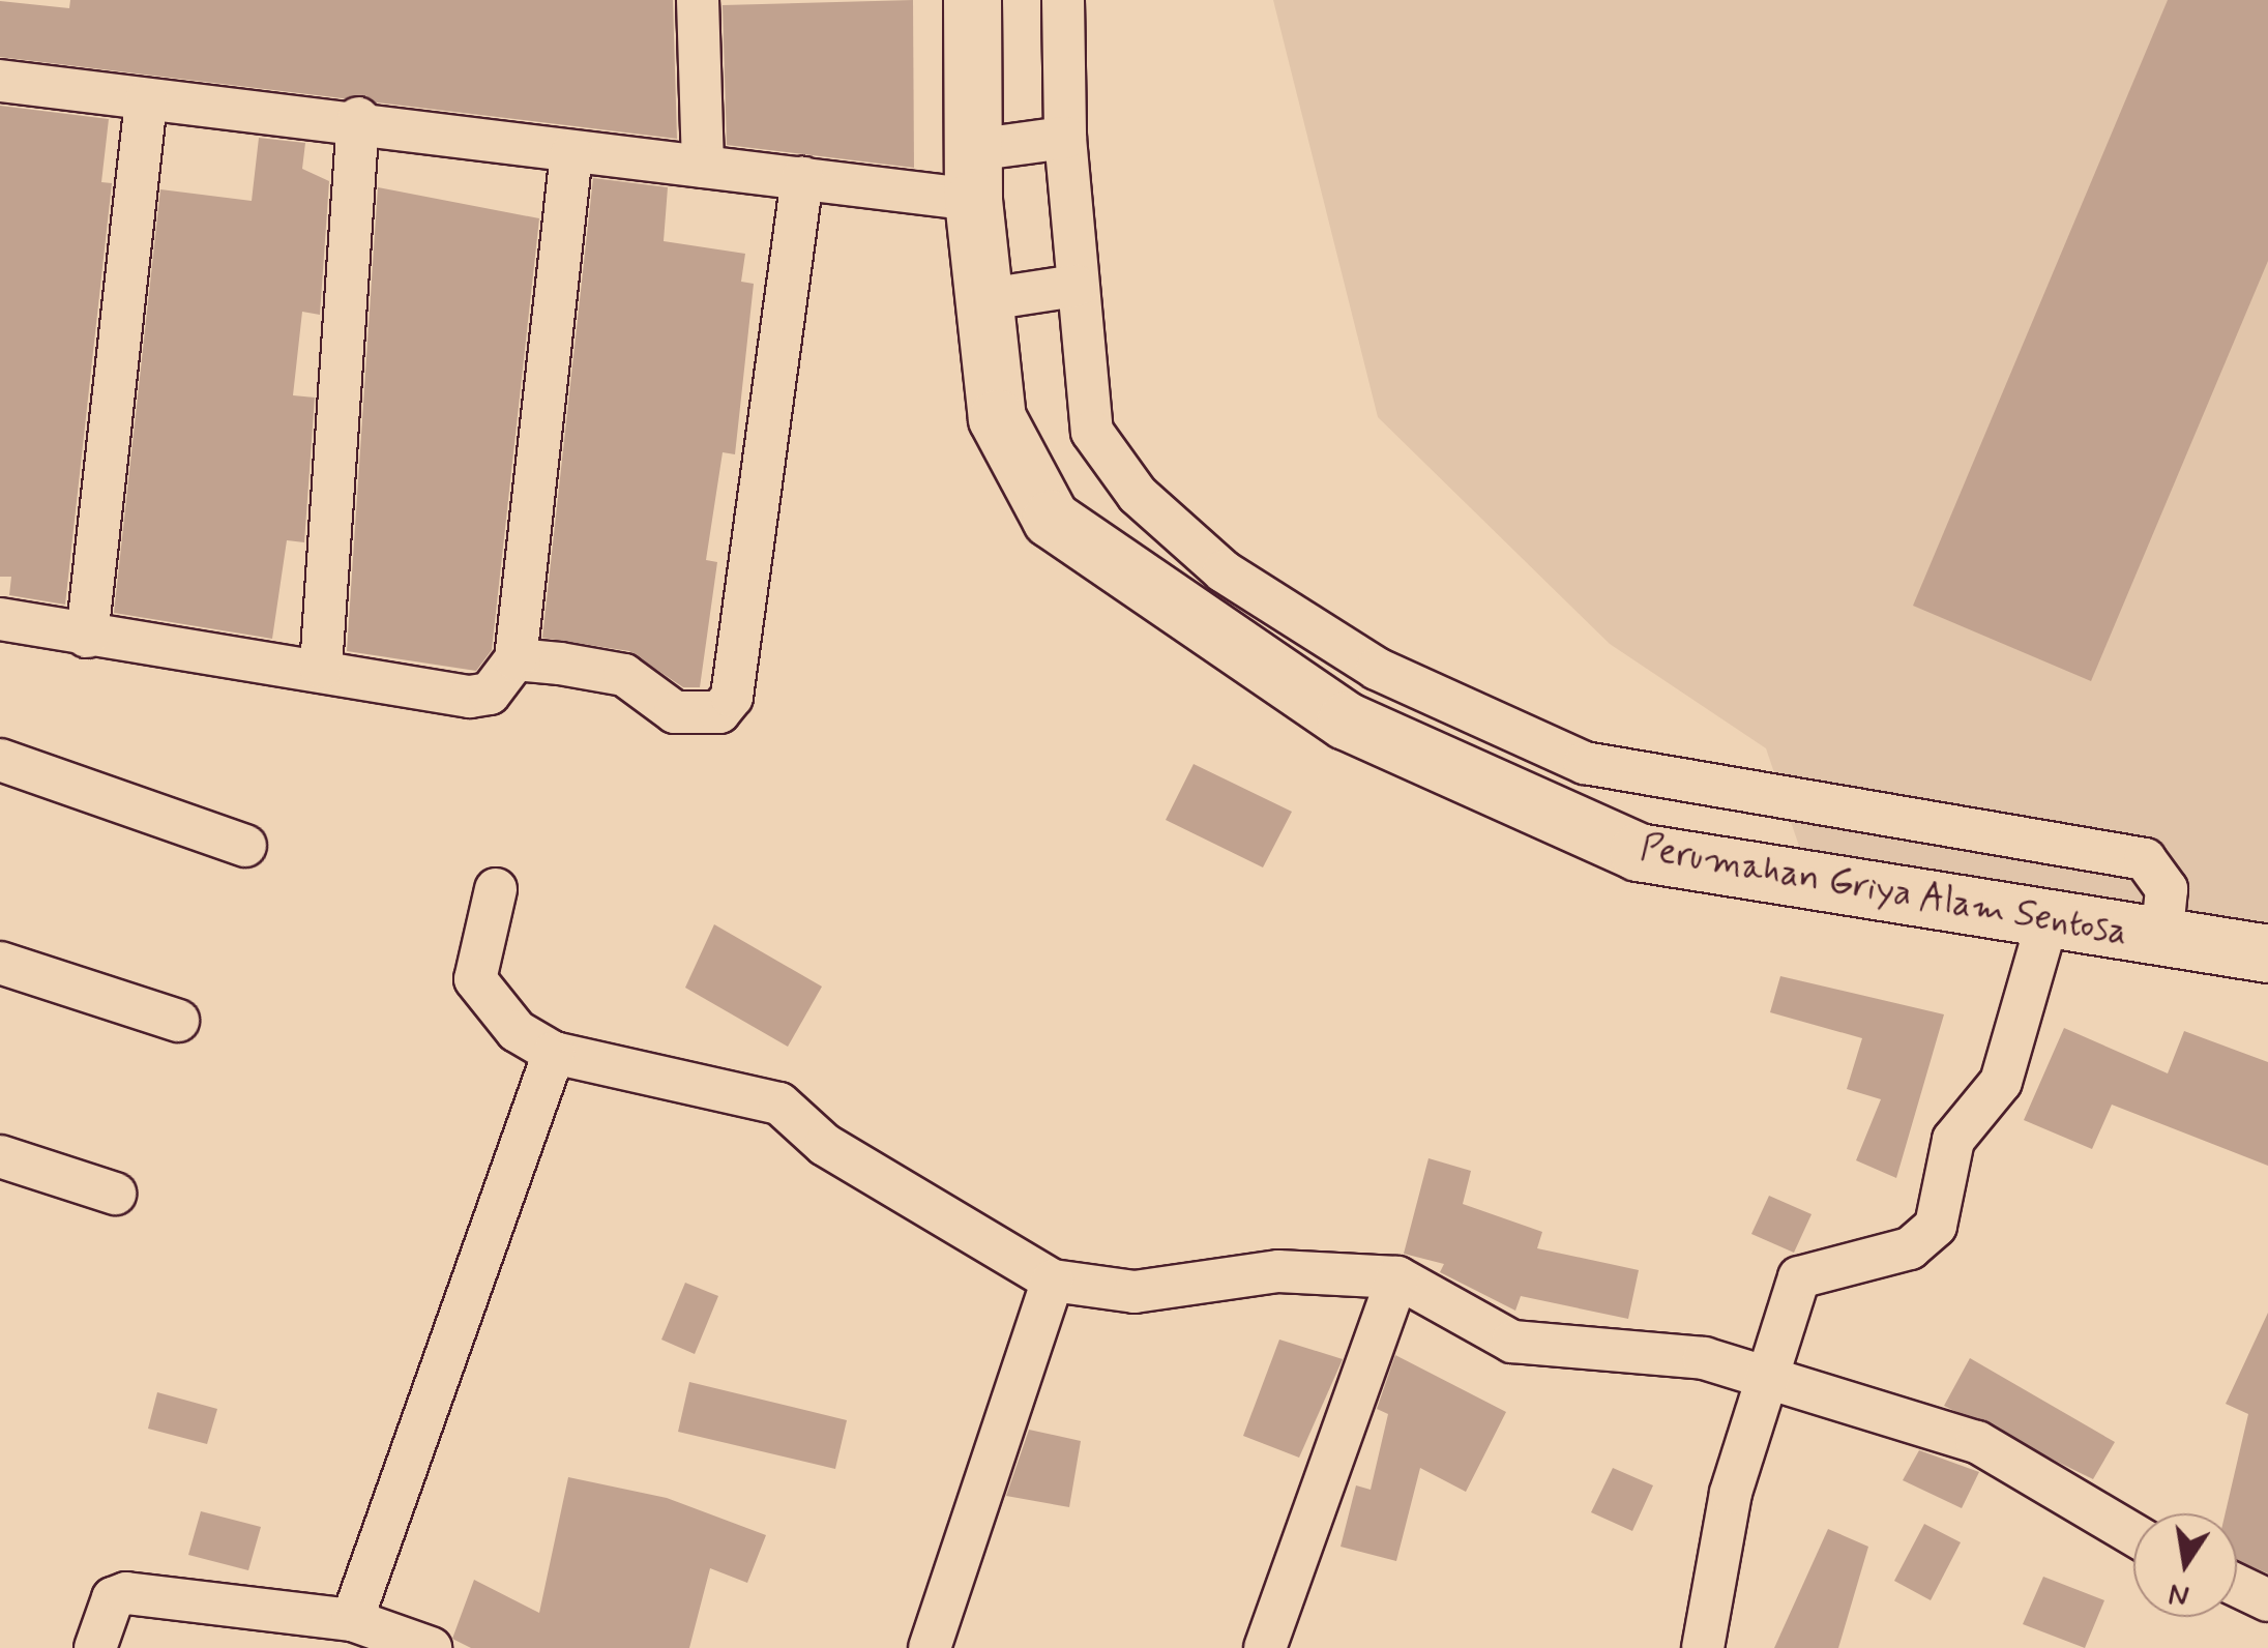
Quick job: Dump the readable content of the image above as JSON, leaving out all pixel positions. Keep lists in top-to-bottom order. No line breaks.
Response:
{"streets":{"street":["Perumahan Griya Alam Sentosa"]},"north":"bottom"}
